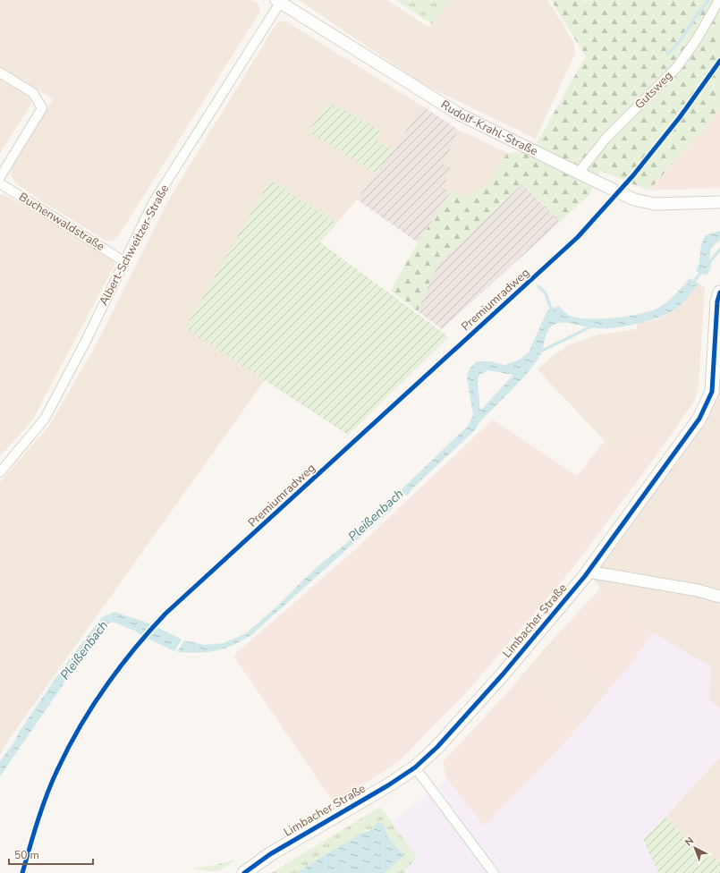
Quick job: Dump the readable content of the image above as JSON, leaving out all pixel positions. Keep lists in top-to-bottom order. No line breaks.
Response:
{"streets":{"main road":["Limbacher Straße"],"street":["Gutsweg","Rudolf-Krahl-Straße","Buchenwaldstraße","Albert-Schweitzer-Straße"],"cycle path":["Premiumradweg"]},"crossings":[["Gutsweg","Rudolf-Krahl-Straße"],["Rudolf-Krahl-Straße","Albert-Schweitzer-Straße"],["Buchenwaldstraße","Albert-Schweitzer-Straße"]],"water":["Pleißenbach"],"scale_bar":"50 m","north":"top left"}
